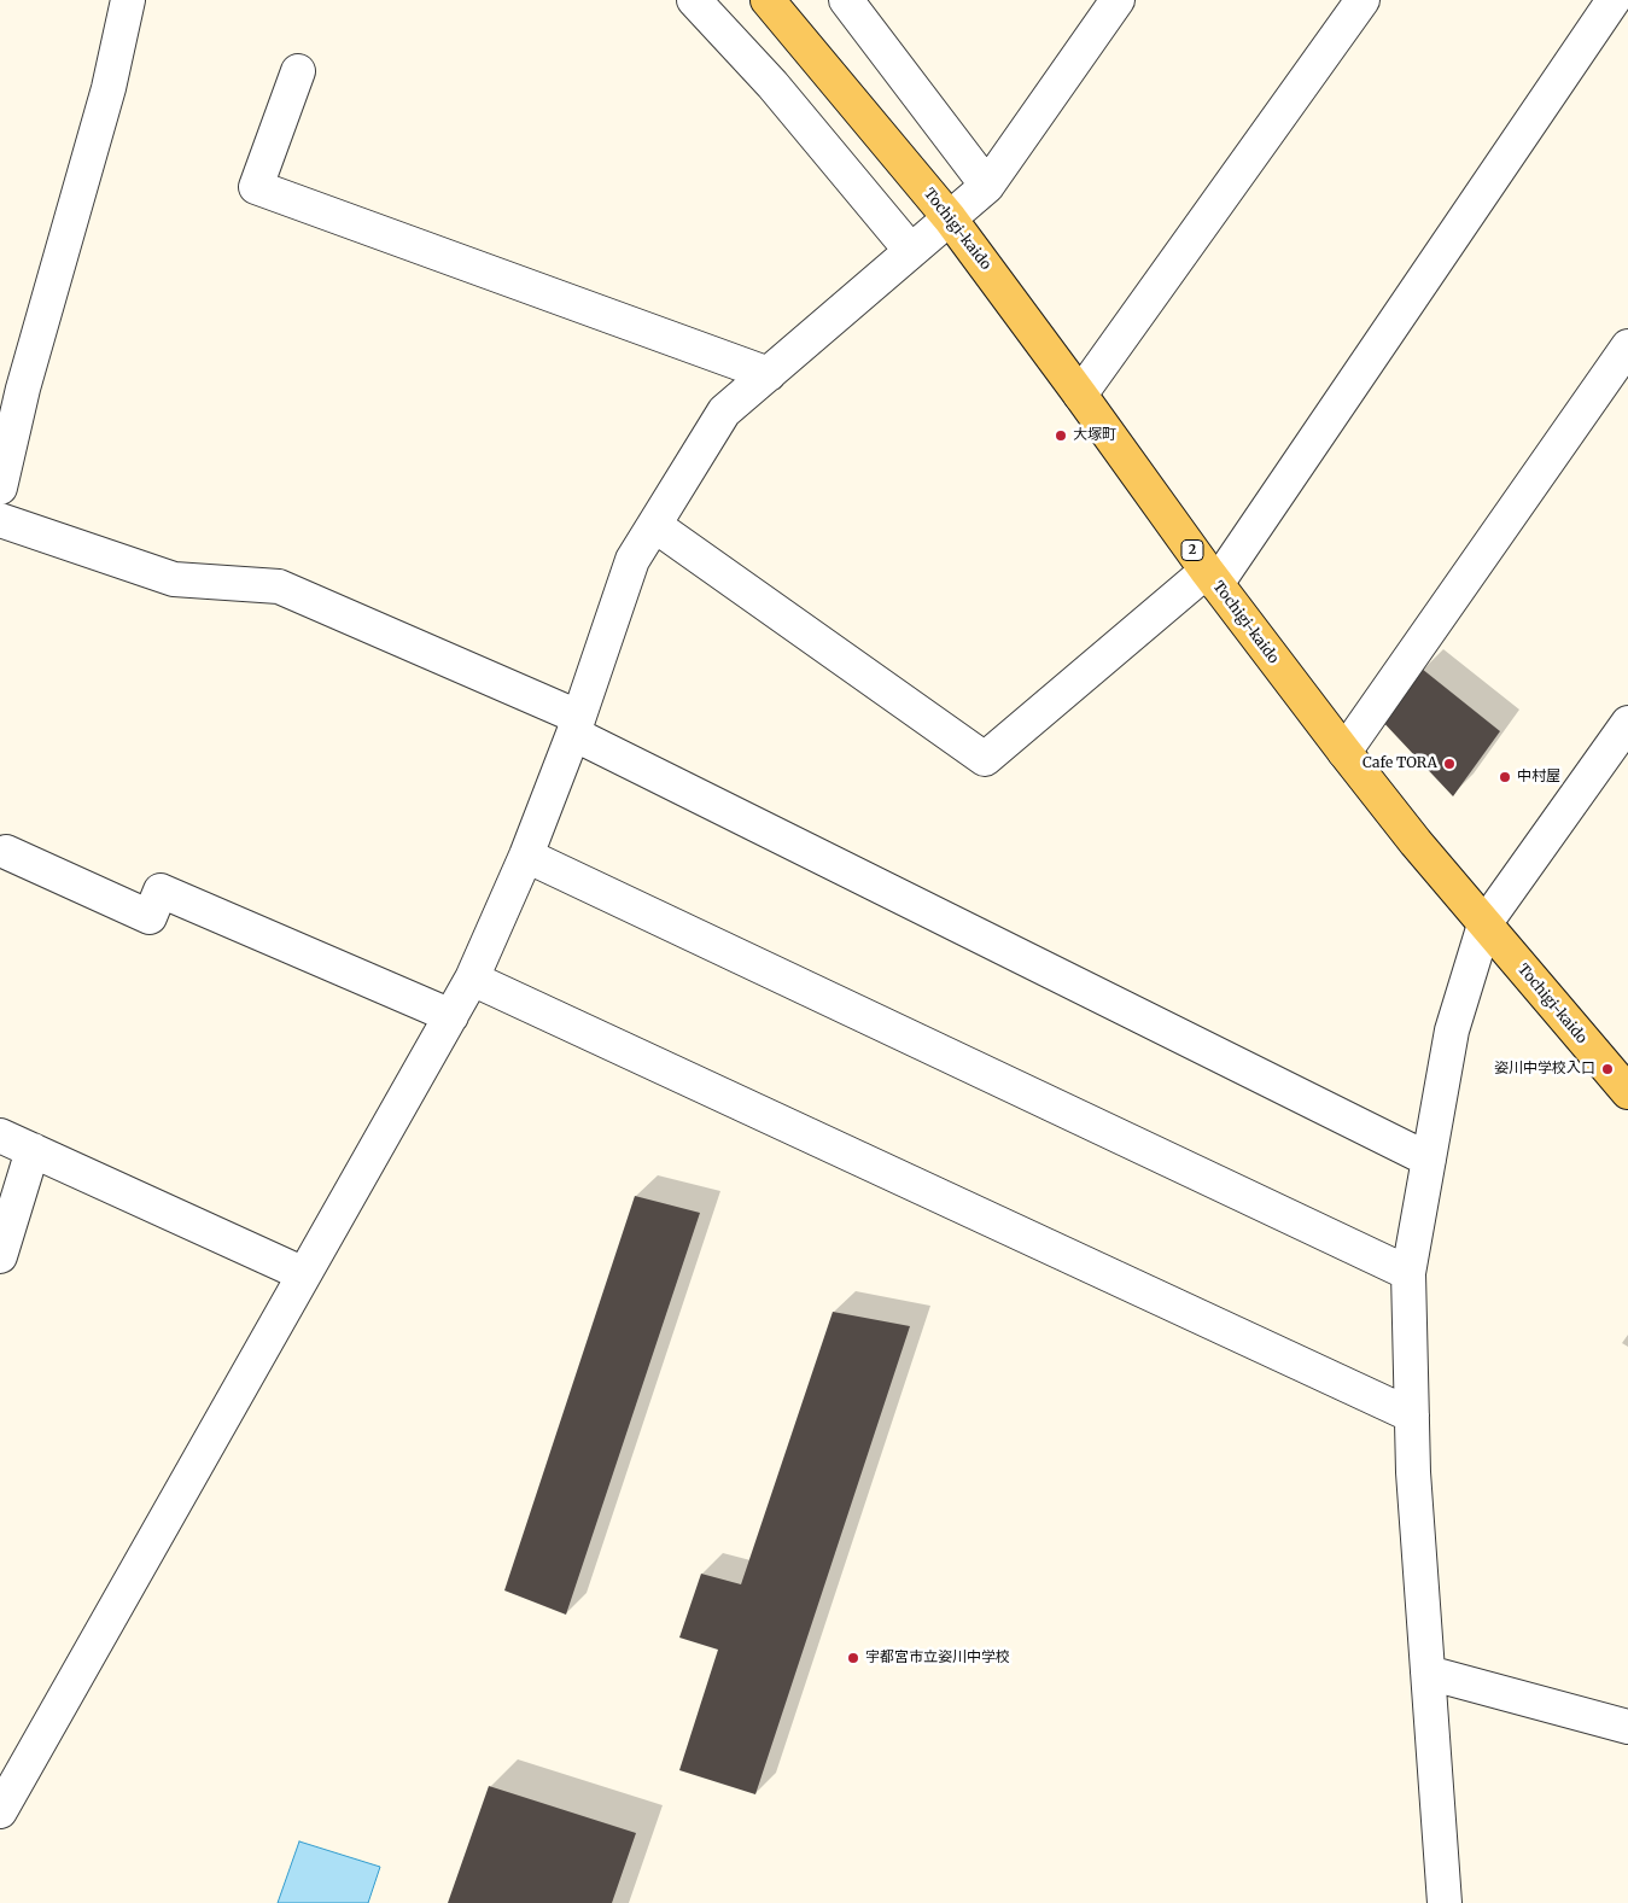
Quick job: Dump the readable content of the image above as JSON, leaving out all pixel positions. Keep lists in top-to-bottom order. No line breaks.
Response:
{"streets":{"main road":["Tochigi-kaido","2"]},"places":["大塚町","Cafe TORA","中村屋","姿川中学校入口","宇都宮市立姿川中学校"]}
